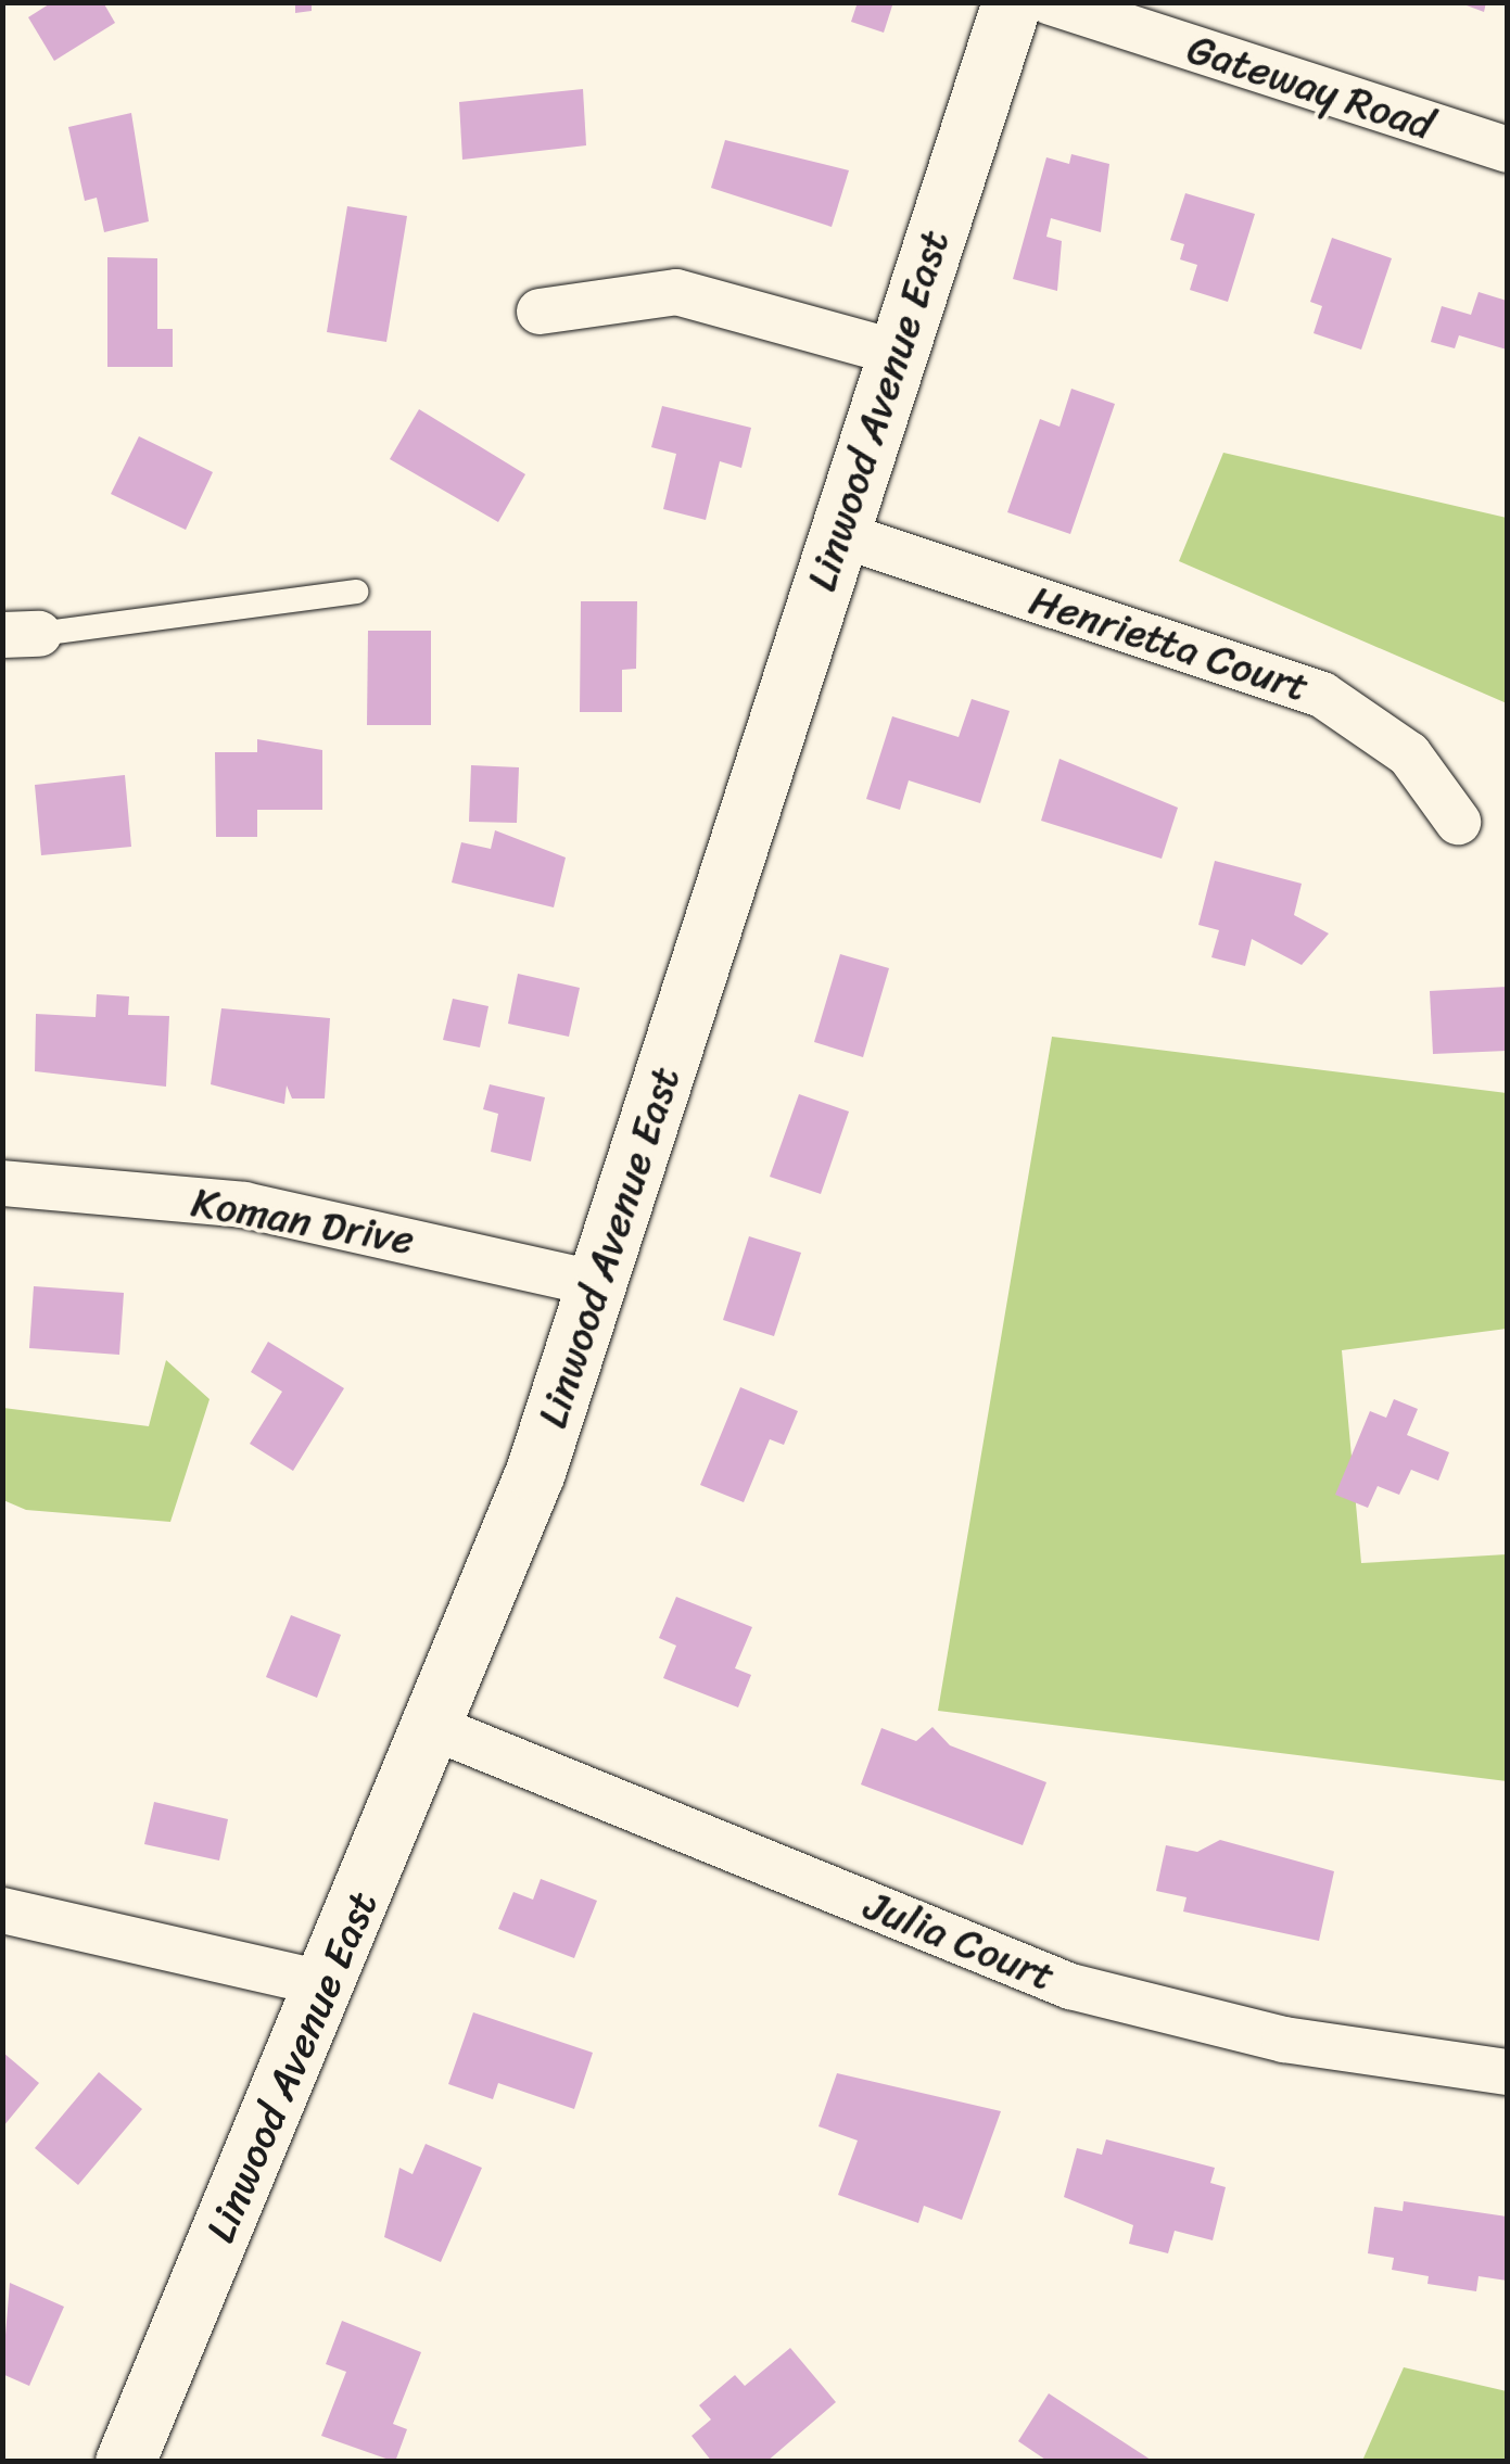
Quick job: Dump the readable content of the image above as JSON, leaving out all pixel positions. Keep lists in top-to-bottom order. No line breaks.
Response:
{"streets":{"main road":["Linwood Avenue East"],"street":["Gateway Road","Henrietta Court","Koman Drive","Julia Court"]},"crossings":[["Linwood Avenue East","Henrietta Court"],["Linwood Avenue East","Koman Drive"],["Linwood Avenue East","Julia Court"]]}
